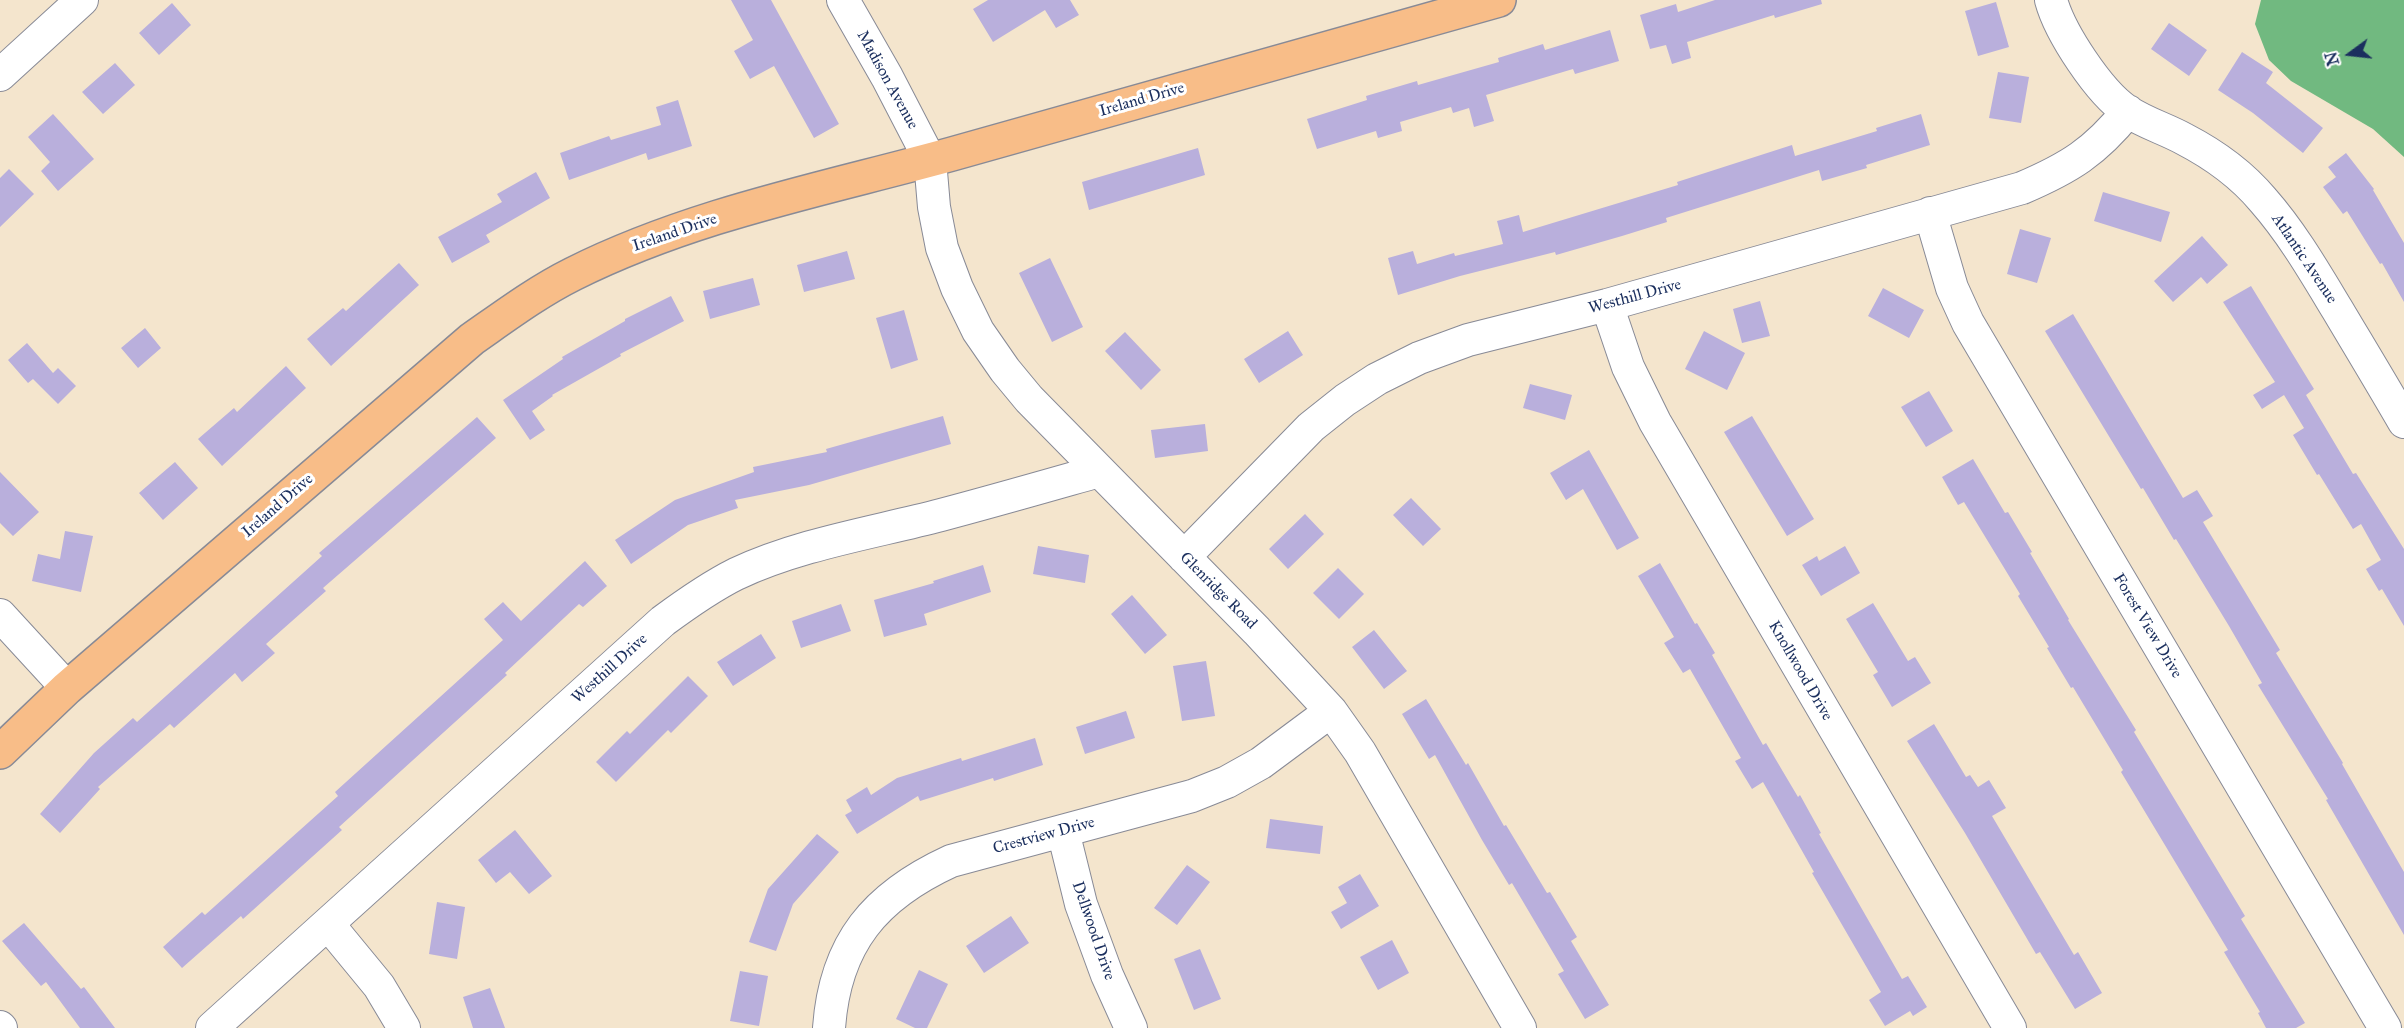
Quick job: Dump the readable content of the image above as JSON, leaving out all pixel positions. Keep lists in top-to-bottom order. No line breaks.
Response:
{"streets":{"main road":["Ireland Drive"],"street":["Madison Avenue","Atlantic Avenue","Westhill Drive","Glenridge Road","Forest View Drive","Knollwood Drive","Crestview Drive","Dellwood Drive"]},"crossings":[["Madison Avenue","Ireland Drive"],["Madison Avenue","Glenridge Road"],["Ireland Drive","Glenridge Road"],["Atlantic Avenue","Westhill Drive"],["Westhill Drive","Glenridge Road"],["Westhill Drive","Forest View Drive"],["Westhill Drive","Knollwood Drive"],["Glenridge Road","Crestview Drive"],["Crestview Drive","Dellwood Drive"]],"north":"left"}
